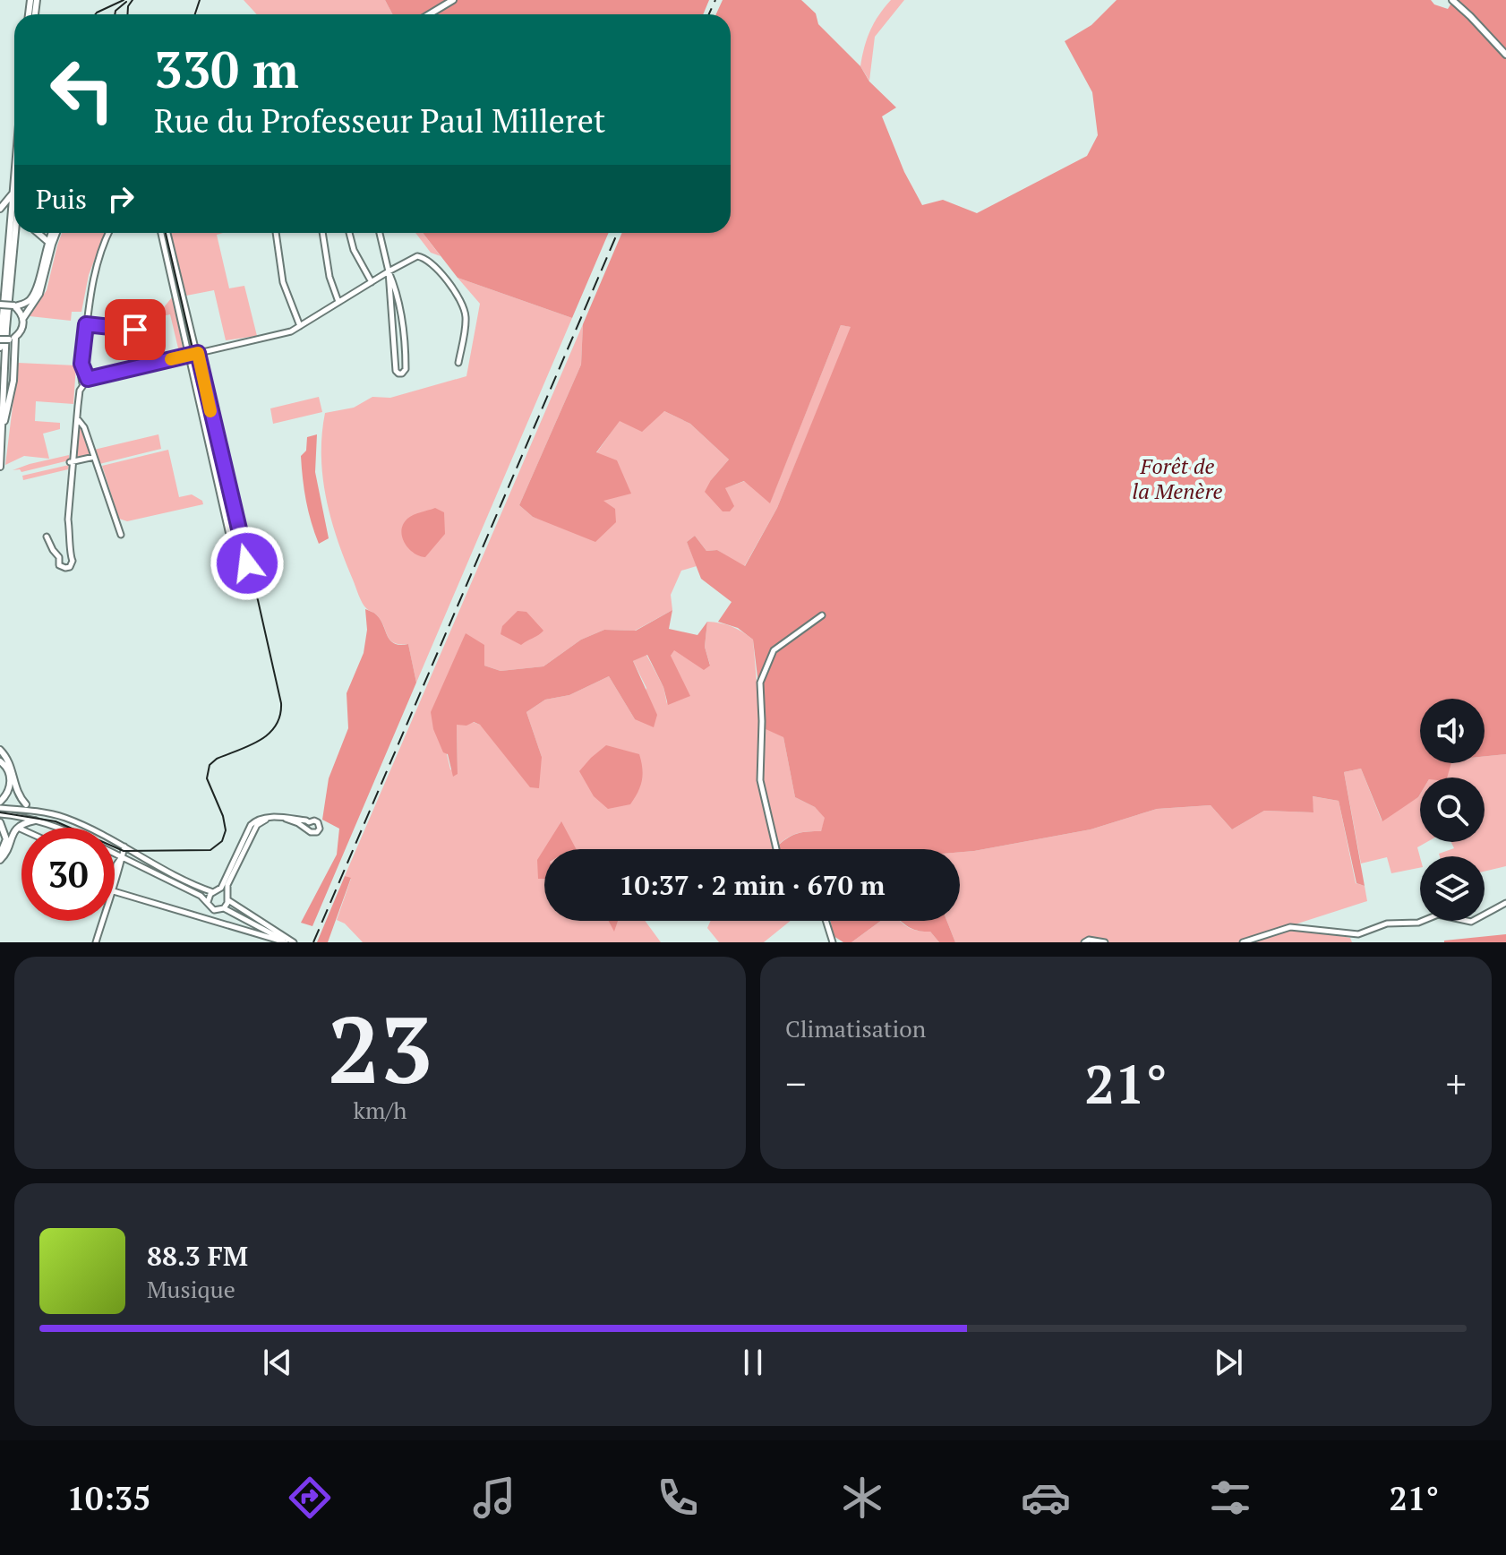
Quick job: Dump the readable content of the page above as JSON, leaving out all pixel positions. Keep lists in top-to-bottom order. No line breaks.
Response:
{"parks":["Forêt de la Menère"],"page":{"turn":["330 m","Rue du Professeur Paul Milleret"],"then":"Puis","limit":"30","trip":"10:37 · 2 min · 670 m","tile":[["23","km/h"],"Climatisation"],"heat":["−","21°","+"],"song":["88.3 FM","Musique"],"tabs":["10:35","21°"]}}
